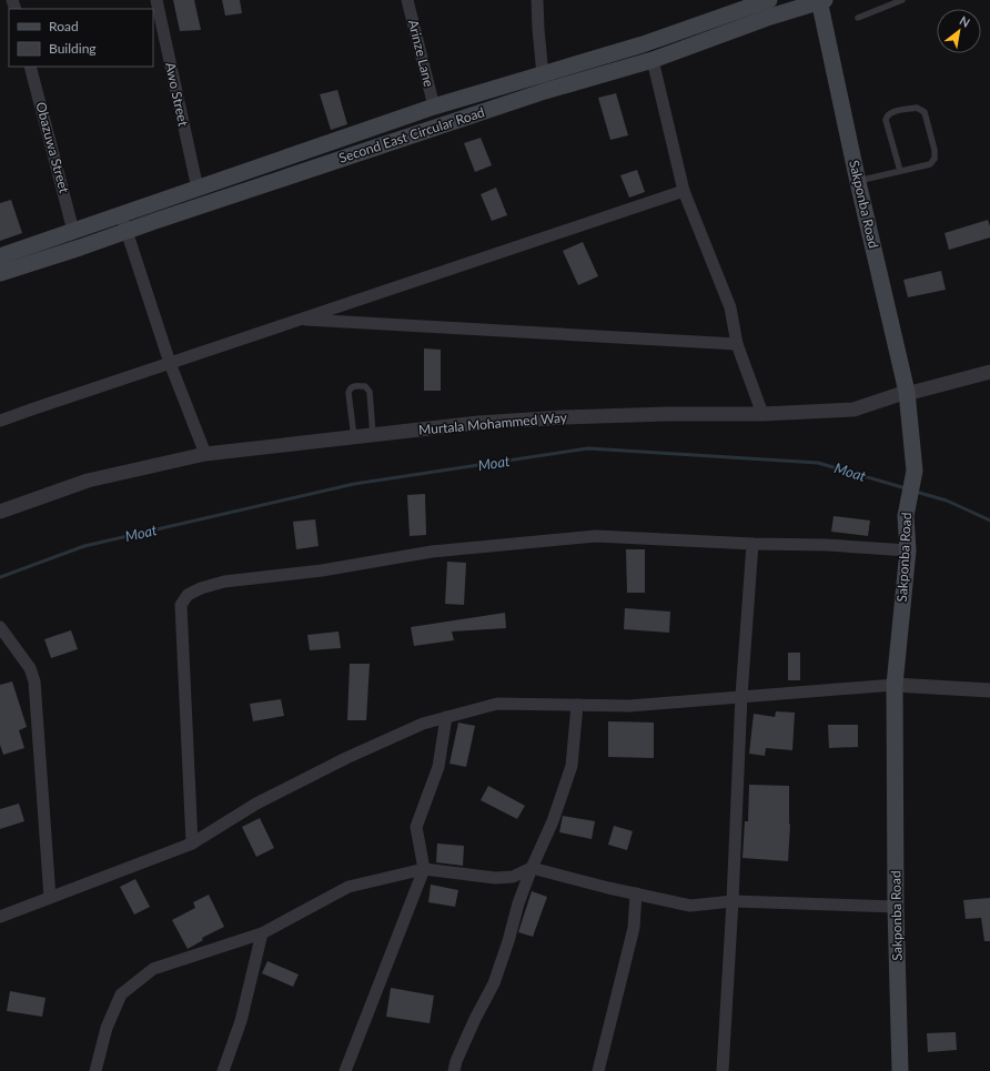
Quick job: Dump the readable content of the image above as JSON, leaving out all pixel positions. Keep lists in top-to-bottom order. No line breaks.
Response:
{"streets":{"main road":["Second East Circular Road","Sakponba Road"],"street":["Arinze Lane","Awo Street","Obazuwa Street","Murtala Mohammed Way"]},"crossings":[["Arinze Lane","Second East Circular Road"],["Awo Street","Second East Circular Road"],["Second East Circular Road","Obazuwa Street"],["Second East Circular Road","Sakponba Road"],["Sakponba Road","Murtala Mohammed Way"]],"water":["Moat"],"legend":["Road","Building"],"north":"top right"}
